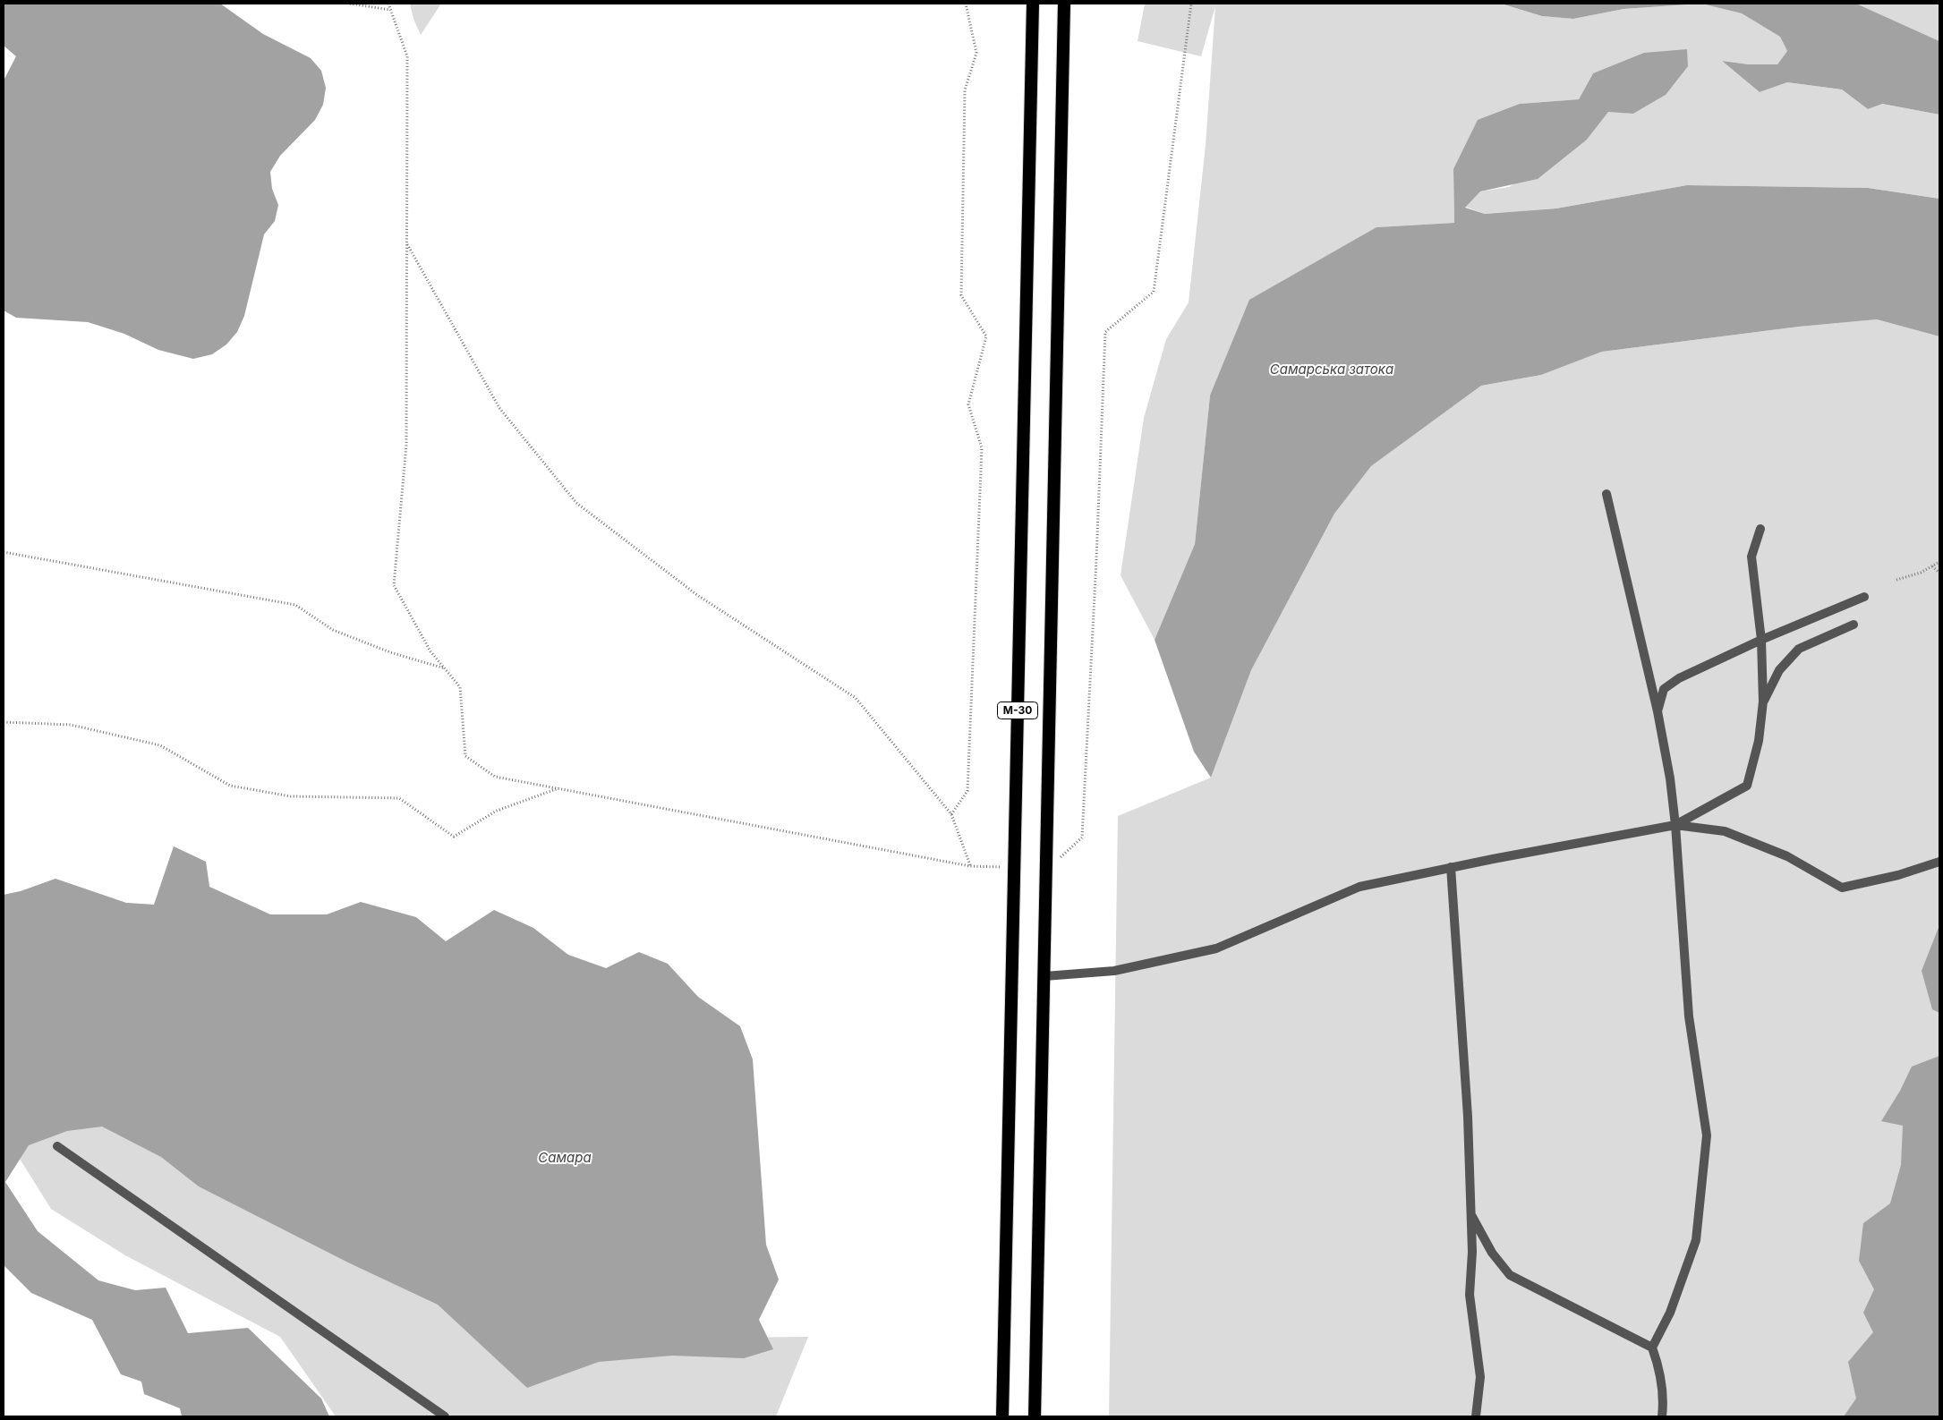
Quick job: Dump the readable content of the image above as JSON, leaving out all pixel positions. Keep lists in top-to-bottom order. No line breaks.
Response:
{"streets":{"highway":["М-30"]},"water":["Самарська затока","Самара"]}
